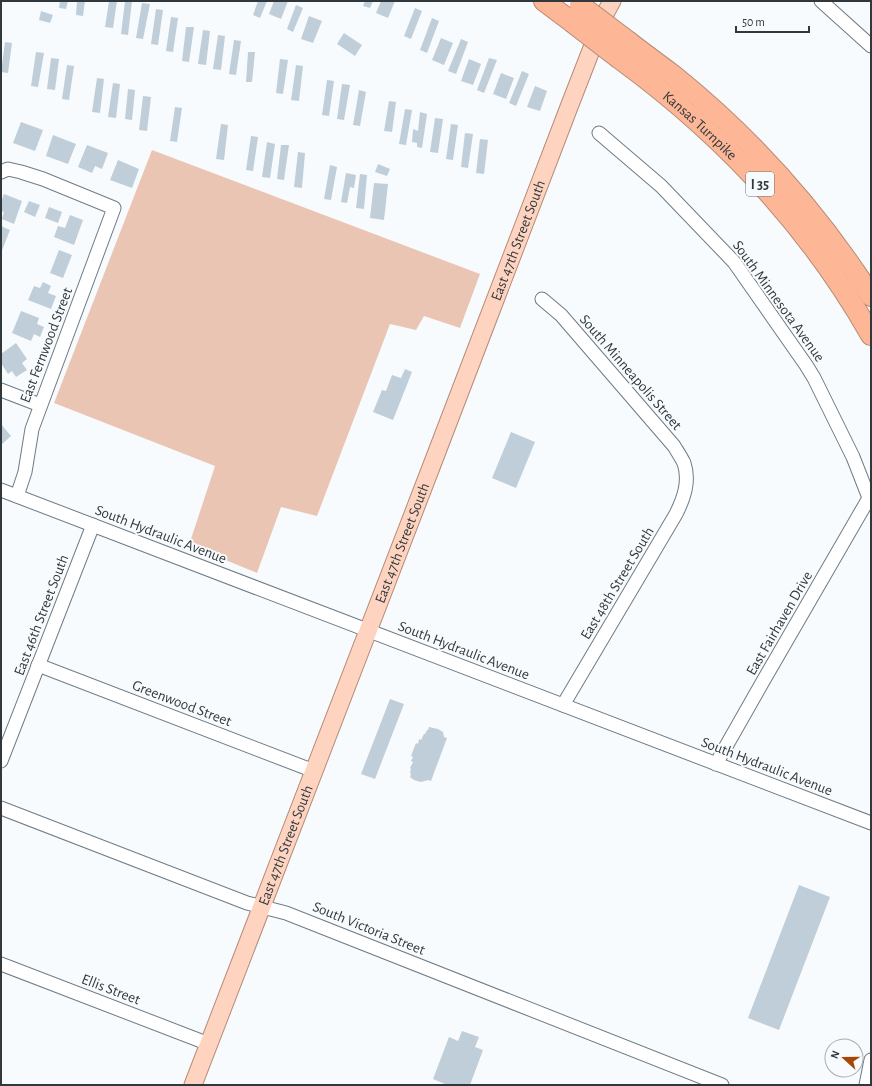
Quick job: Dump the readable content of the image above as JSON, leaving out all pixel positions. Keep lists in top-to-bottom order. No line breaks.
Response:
{"streets":{"highway":["Kansas Turnpike","I 35"],"main road":["East 47th Street South"],"street":["South Minnesota Avenue","East Fernwood Street","South Minneapolis Street","South Hydraulic Avenue","East 48th Street South","East 46th Street South","East Fairhaven Drive","Greenwood Street","South Victoria Street","Ellis Street"]},"crossings":[["East 47th Street South","South Hydraulic Avenue"],["East 47th Street South","Greenwood Street"],["East 47th Street South","South Victoria Street"],["East 47th Street South","Ellis Street"],["South Minnesota Avenue","East Fairhaven Drive"],["East Fernwood Street","South Hydraulic Avenue"],["South Minneapolis Street","East 48th Street South"],["South Hydraulic Avenue","East 48th Street South"],["South Hydraulic Avenue","East 46th Street South"],["South Hydraulic Avenue","East Fairhaven Drive"],["East 46th Street South","Greenwood Street"]],"scale_bar":"50 m","north":"left"}
